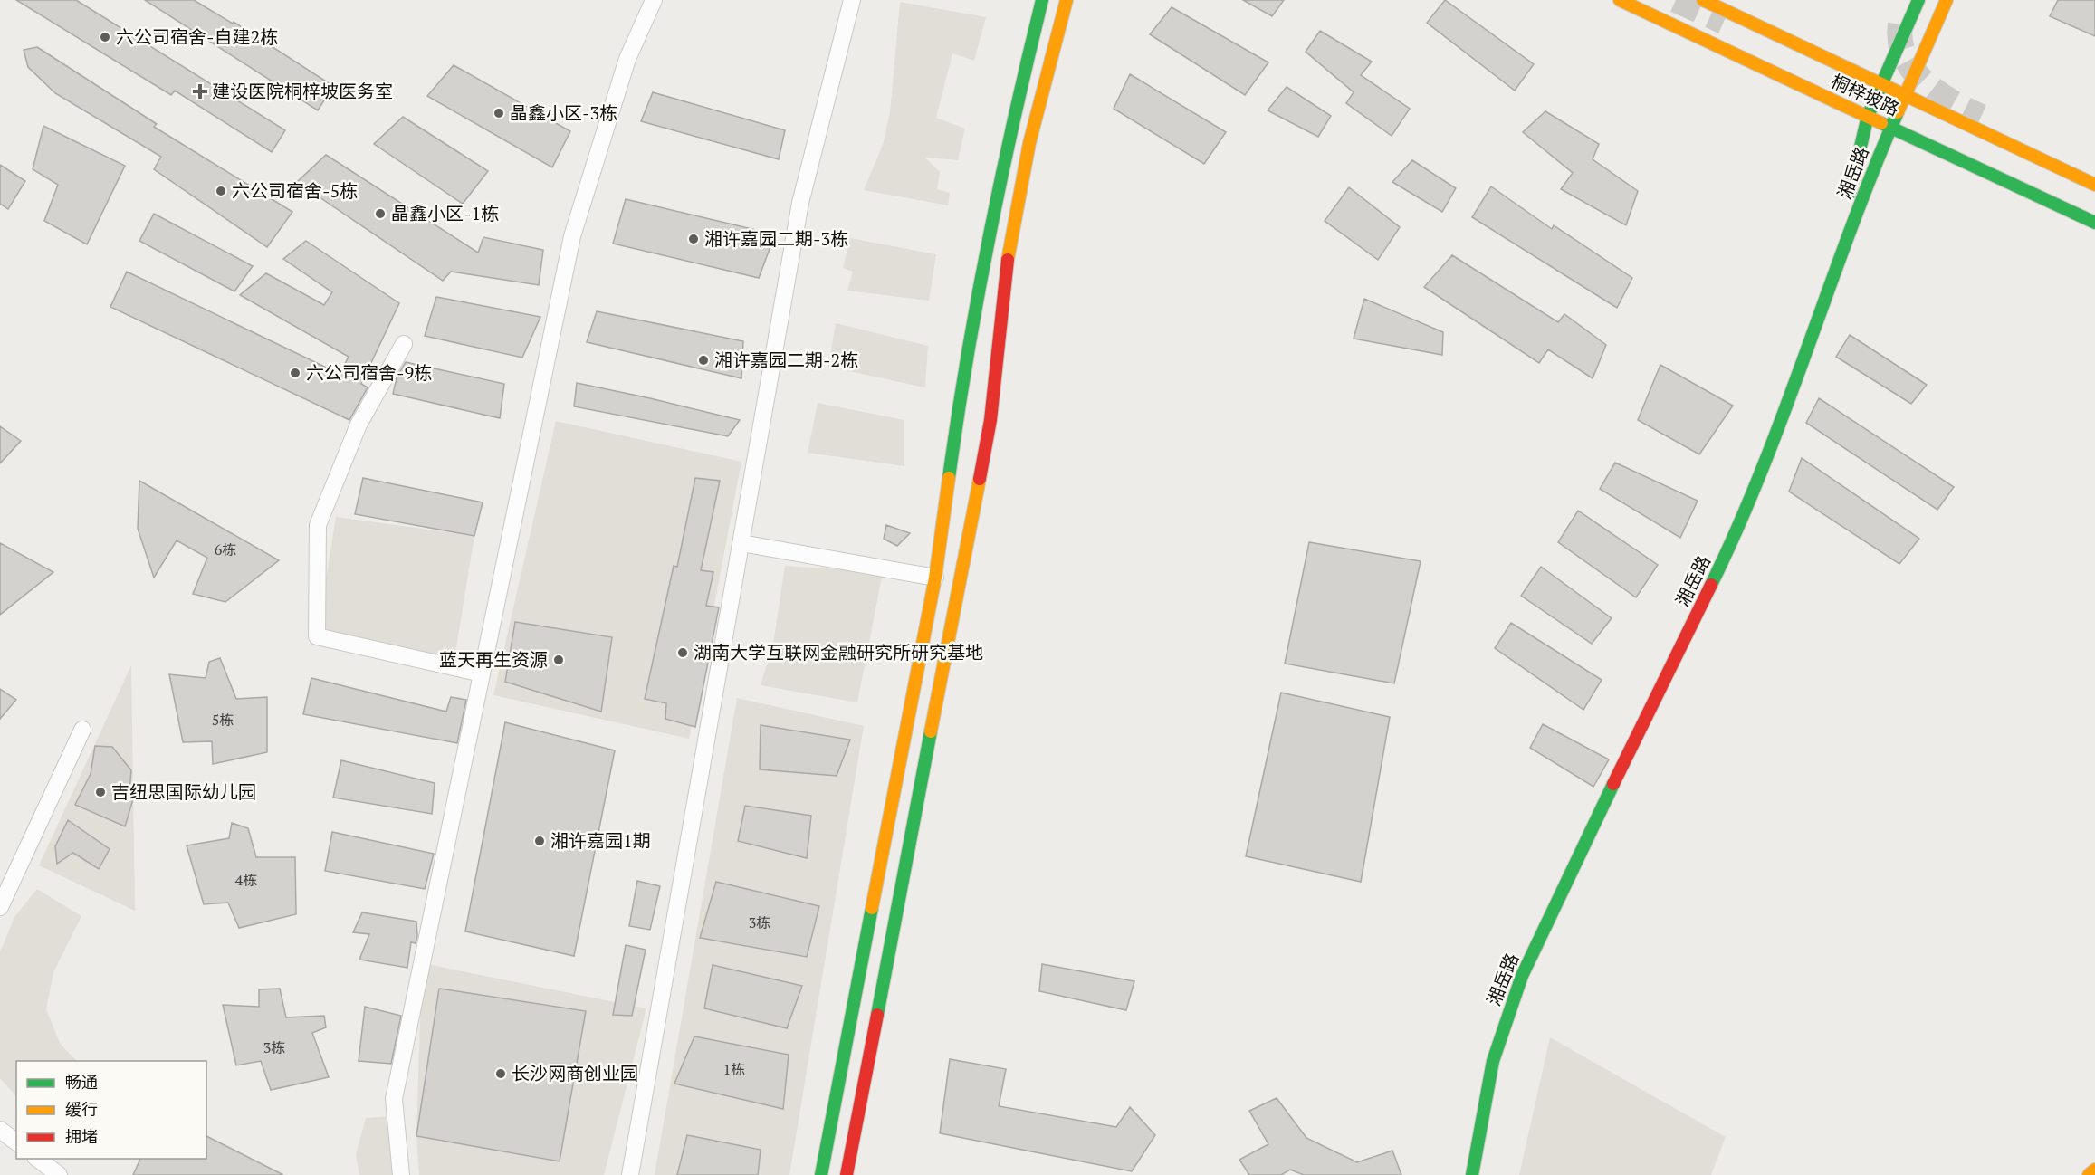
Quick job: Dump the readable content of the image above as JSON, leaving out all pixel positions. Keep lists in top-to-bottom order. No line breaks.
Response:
{"streets":{"main road":["桐梓坡路","湘岳路"]},"crossings":[["桐梓坡路","湘岳路"]],"places":{"other":["六公司宿舍-自建2栋","晶鑫小区-3栋","六公司宿舍-5栋","晶鑫小区-1栋","湘许嘉园二期-3栋","湘许嘉园二期-2栋","六公司宿舍-9栋","湖南大学互联网金融研究所研究基地","蓝天再生资源","吉纽思国际幼儿园","湘许嘉园1期","长沙网商创业园"],"health":["建设医院桐梓坡医务室"]},"house_numbers":["6栋","5栋","4栋","3栋","3栋","1栋"],"legend":["畅通","缓行","拥堵"]}
